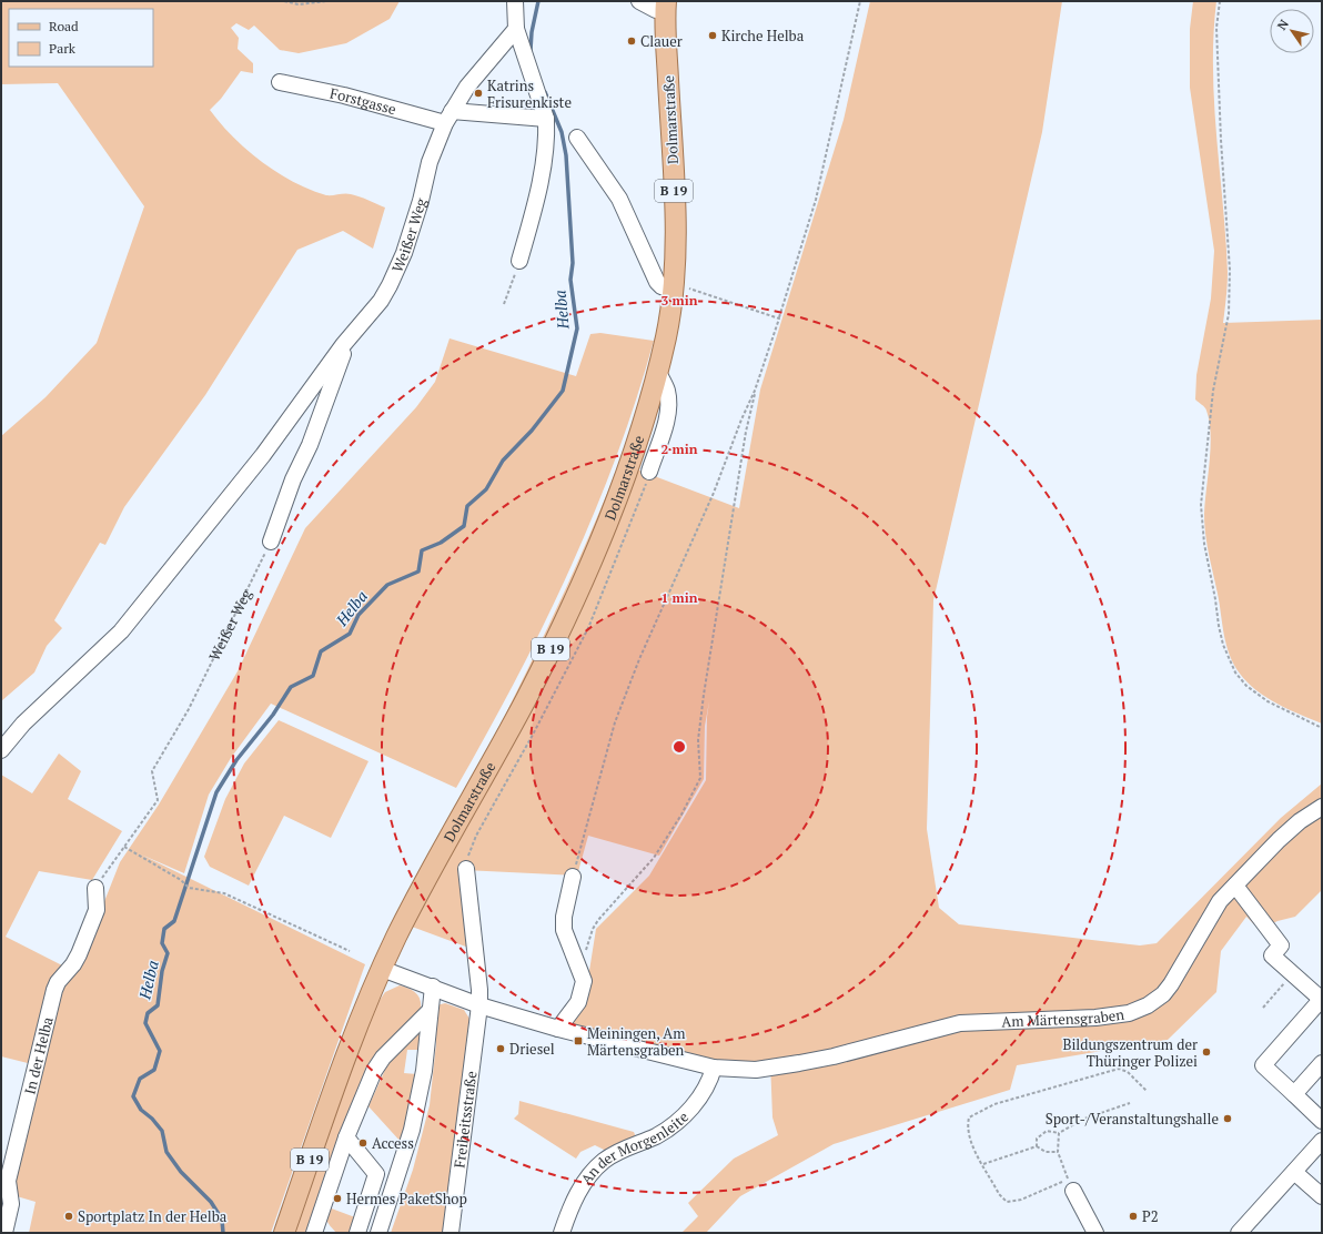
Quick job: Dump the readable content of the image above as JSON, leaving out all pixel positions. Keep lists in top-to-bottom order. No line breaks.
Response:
{"streets":{"main road":["Dolmarstraße","B 19"],"street":["Forstgasse","Weißer Weg","Am Märtensgraben","In der Helba","Freiheitsstraße","An der Morgenleite"]},"crossings":[["Forstgasse","Weißer Weg"],["Dolmarstraße","Freiheitsstraße"],["Weißer Weg","In der Helba"],["Am Märtensgraben","An der Morgenleite"]],"water":["Helba"],"places":{"other":["Kirche Helba","Clauer","Katrins Frisurenkiste","Driesel","Bildungszentrum der Thüringer Polizei","Sport-/Veranstaltungshalle","Access","Hermes PaketShop","Sportplatz In der Helba","P2"],"transit":["Meiningen, Am Märtensgraben"]},"legend":["Road","Park"],"north":"top left","rings":["3 min","2 min","1 min"]}
